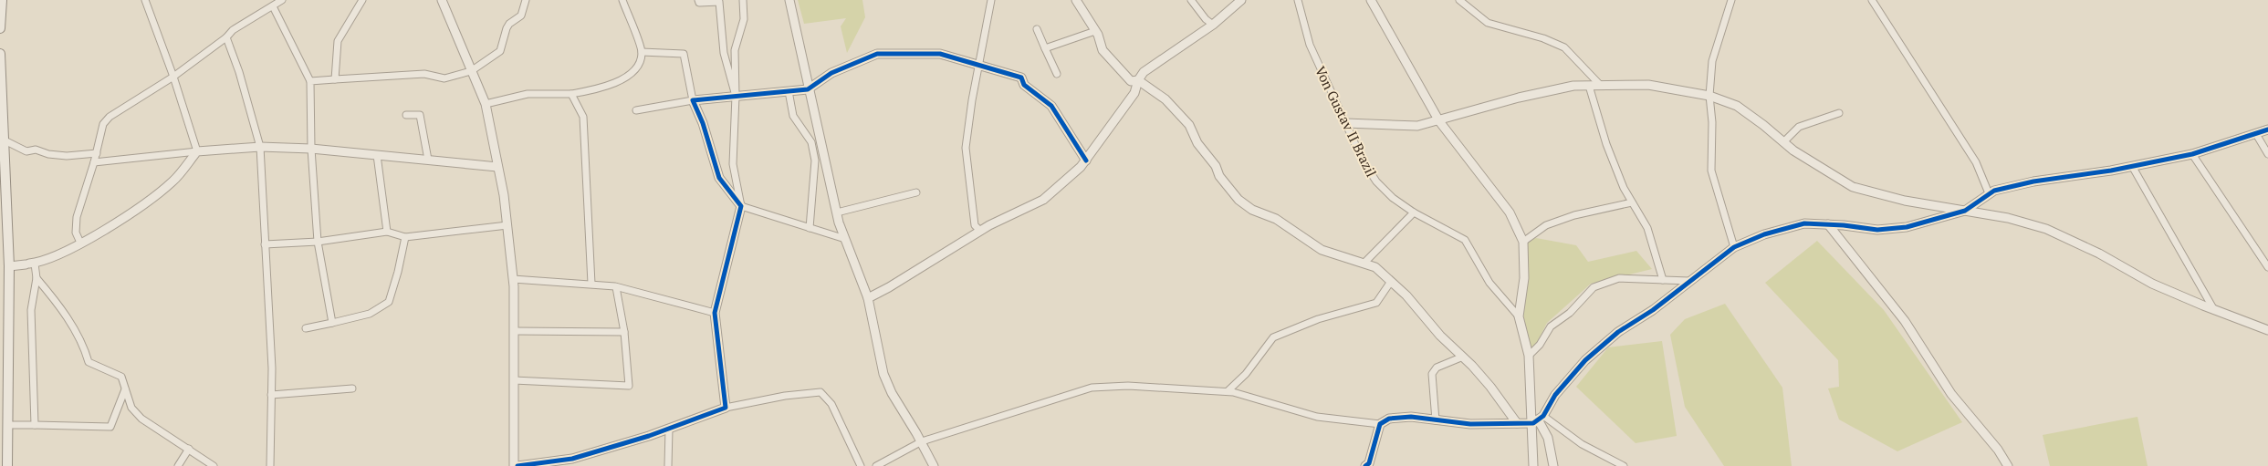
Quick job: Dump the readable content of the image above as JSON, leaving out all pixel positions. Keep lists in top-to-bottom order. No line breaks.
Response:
{"streets":{"street":["Von Gustav II Brazil"]}}
